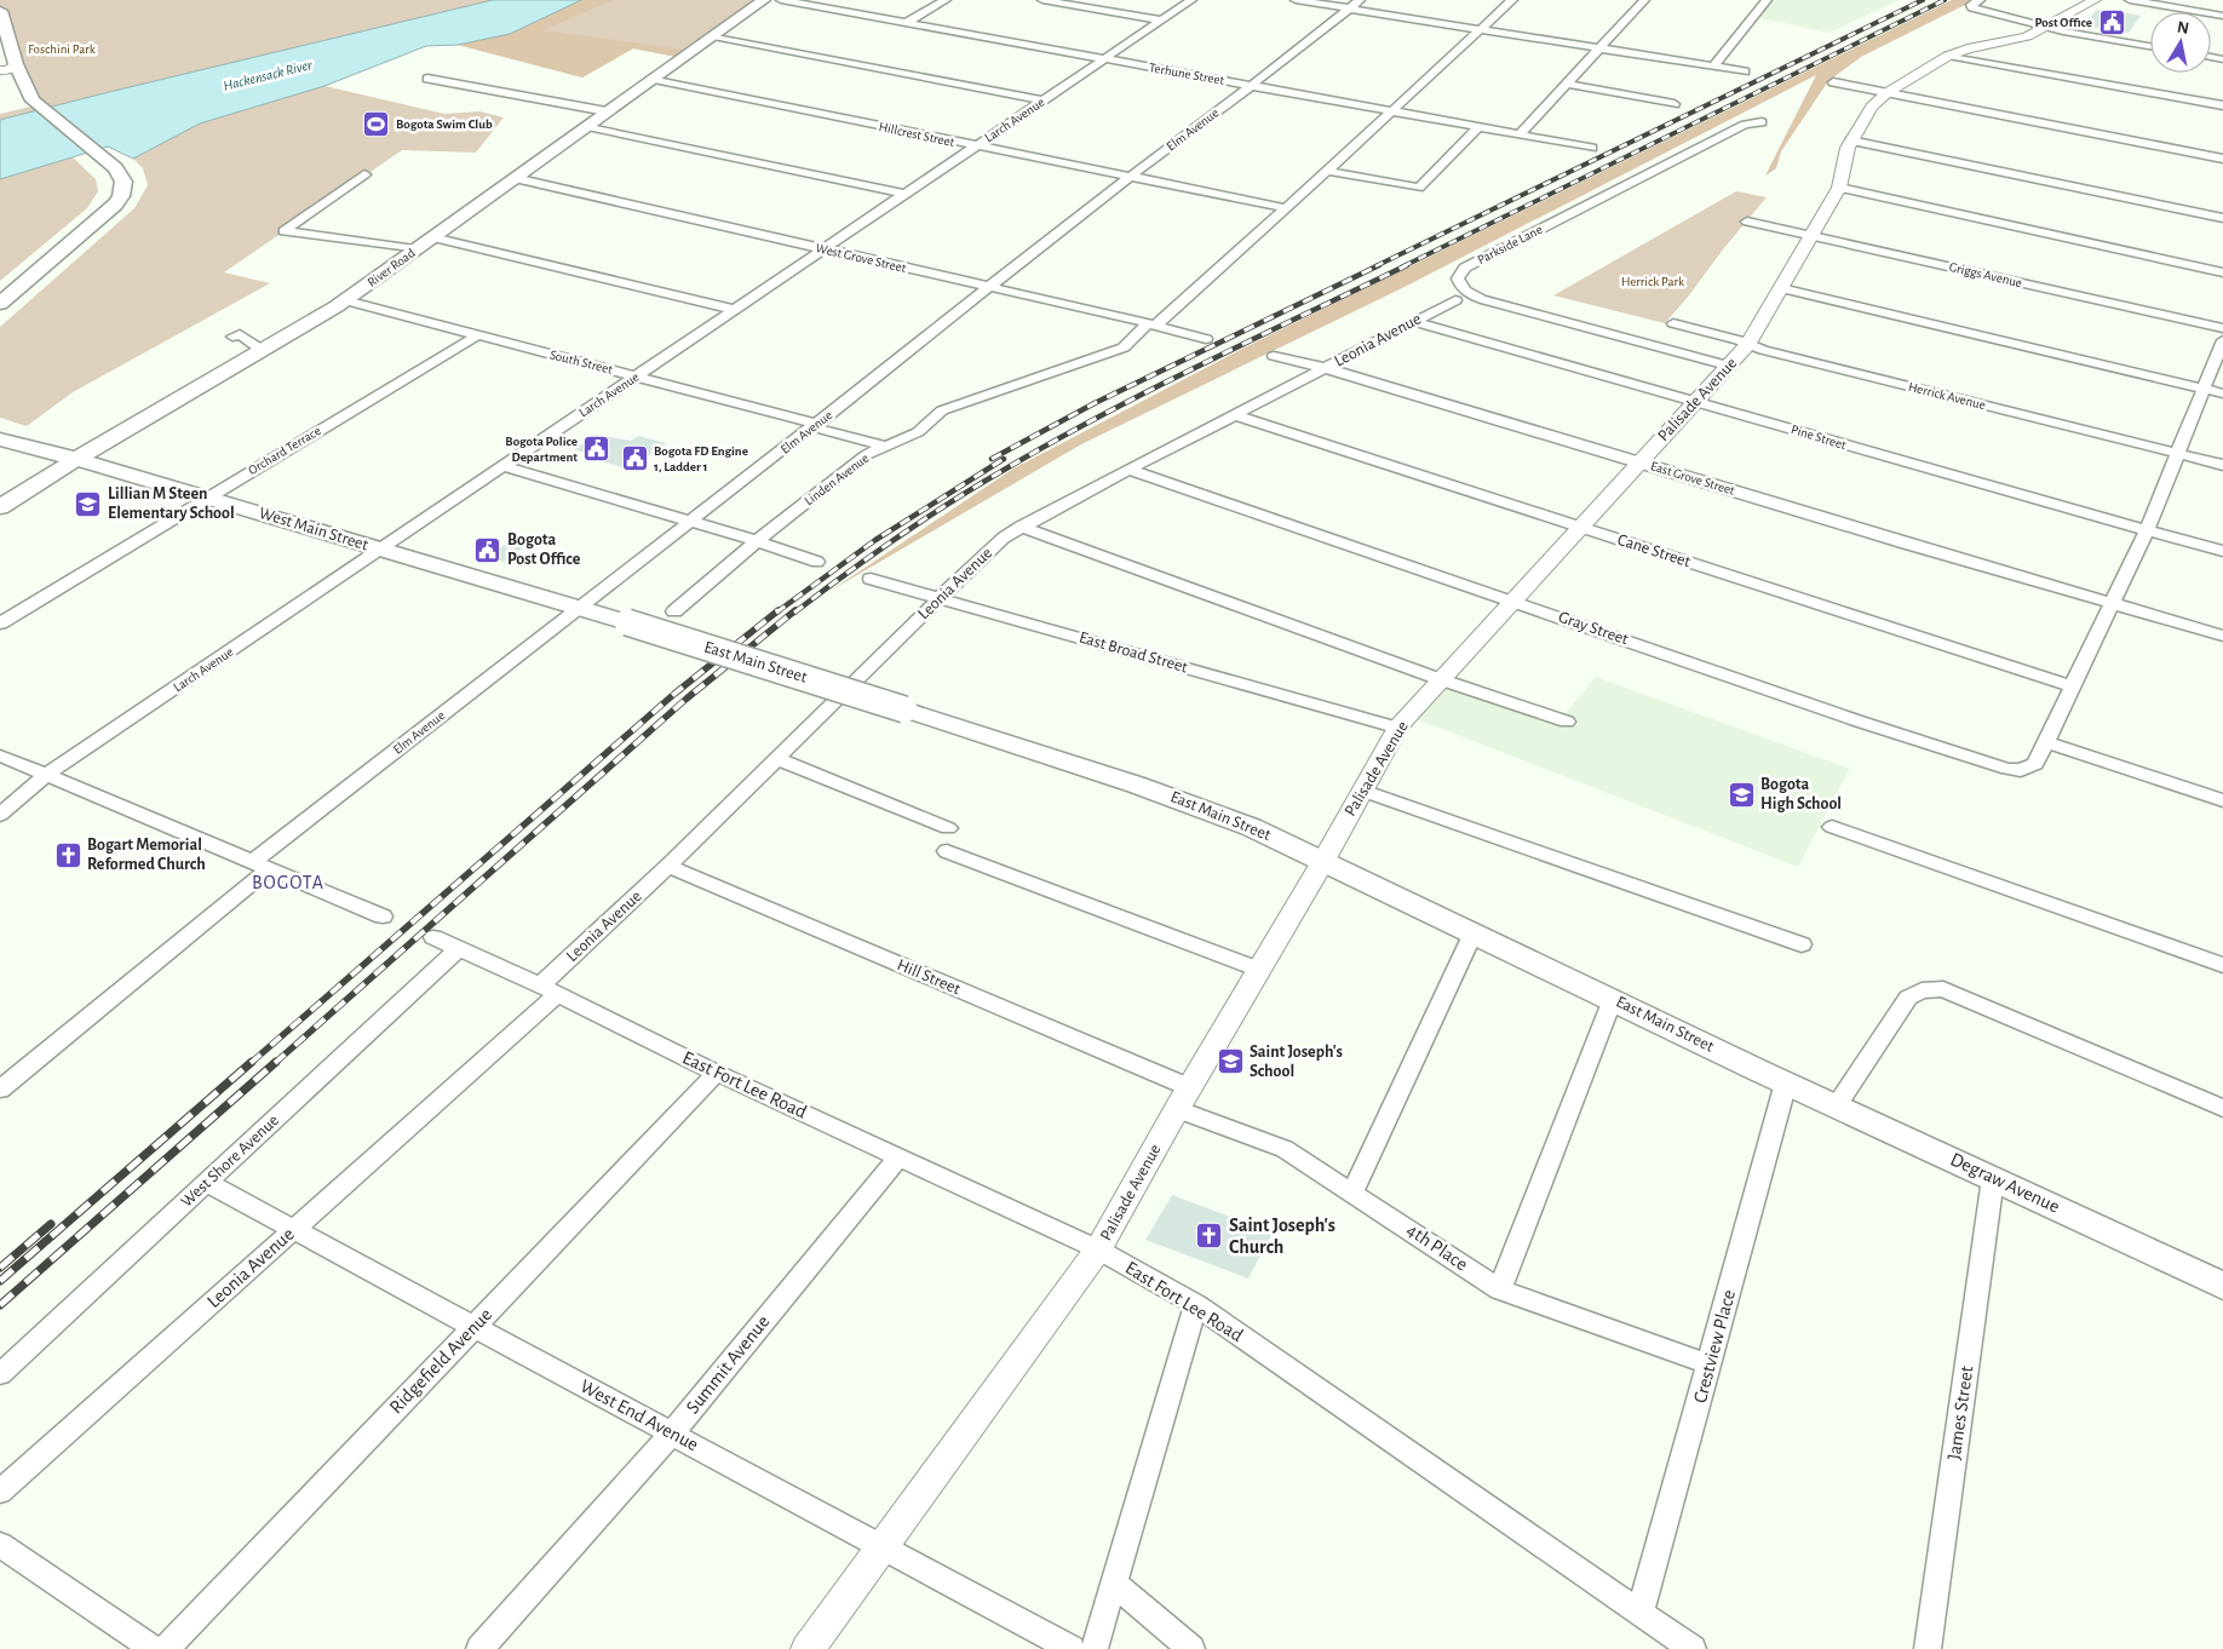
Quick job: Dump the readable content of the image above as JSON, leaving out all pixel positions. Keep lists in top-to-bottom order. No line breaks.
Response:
{"streets":{"main road":["River Road","West Main Street","East Main Street","Degraw Avenue"],"street":["Terhune Street","Larch Avenue","Elm Avenue","Hillcrest Street","Parkside Lane","West Grove Street","Griggs Avenue","Leonia Avenue","South Street","Herrick Avenue","Palisade Avenue","Pine Street","Orchard Terrace","East Grove Street","Linden Avenue","Cane Street","Gray Street","East Broad Street","Hill Street","East Fort Lee Road","West Shore Avenue","4th Place","Crestview Place","Ridgefield Avenue","Summit Avenue","James Street","West End Avenue"]},"crossings":[["Terhune Street","Larch Avenue"],["Terhune Street","Elm Avenue"],["Terhune Street","Linden Avenue"],["Larch Avenue","Hillcrest Street"],["Larch Avenue","West Grove Street"],["Larch Avenue","South Street"],["Larch Avenue","West Main Street"],["Elm Avenue","Hillcrest Street"],["Elm Avenue","West Grove Street"],["Elm Avenue","South Street"],["Elm Avenue","West Main Street"],["Hillcrest Street","River Road"],["Hillcrest Street","Linden Avenue"],["Parkside Lane","Palisade Avenue"],["West Grove Street","River Road"],["West Grove Street","Linden Avenue"],["River Road","South Street"],["River Road","West Main Street"],["Griggs Avenue","Palisade Avenue"],["Leonia Avenue","Pine Street"],["Leonia Avenue","East Grove Street"],["Leonia Avenue","Cane Street"],["Leonia Avenue","Gray Street"],["Leonia Avenue","East Broad Street"],["Leonia Avenue","Hill Street"],["Leonia Avenue","East Fort Lee Road"],["Leonia Avenue","West End Avenue"],["South Street","Orchard Terrace"],["South Street","Linden Avenue"],["Herrick Avenue","Palisade Avenue"],["Palisade Avenue","Pine Street"],["Palisade Avenue","East Grove Street"],["Palisade Avenue","Cane Street"],["Palisade Avenue","Gray Street"],["Palisade Avenue","East Broad Street"],["Palisade Avenue","East Main Street"],["Palisade Avenue","Hill Street"],["Palisade Avenue","East Fort Lee Road"],["Palisade Avenue","4th Place"],["Palisade Avenue","West End Avenue"],["Orchard Terrace","West Main Street"],["West Main Street","East Main Street"],["East Main Street","Degraw Avenue"],["East Main Street","Crestview Place"],["Hill Street","4th Place"],["East Fort Lee Road","West Shore Avenue"],["East Fort Lee Road","Crestview Place"],["East Fort Lee Road","Ridgefield Avenue"],["East Fort Lee Road","Summit Avenue"],["West Shore Avenue","West End Avenue"],["Degraw Avenue","Crestview Place"],["Degraw Avenue","James Street"],["4th Place","Crestview Place"],["Ridgefield Avenue","West End Avenue"],["Summit Avenue","West End Avenue"]],"districts":["BOGOTA"],"water":["Hackensack River"],"parks":["Foschini Park","Herrick Park"],"places":{"public building":["Post Office","Bogota Police Department","Bogota FD Engine 1, Ladder 1","Bogota Post Office"],"sports":["Bogota Swim Club"],"school or university":["Lillian M Steen Elementary School","Bogota High School","Saint Joseph's School"],"church":["Bogart Memorial Reformed Church","Saint Joseph's Church"]},"north":"top"}
